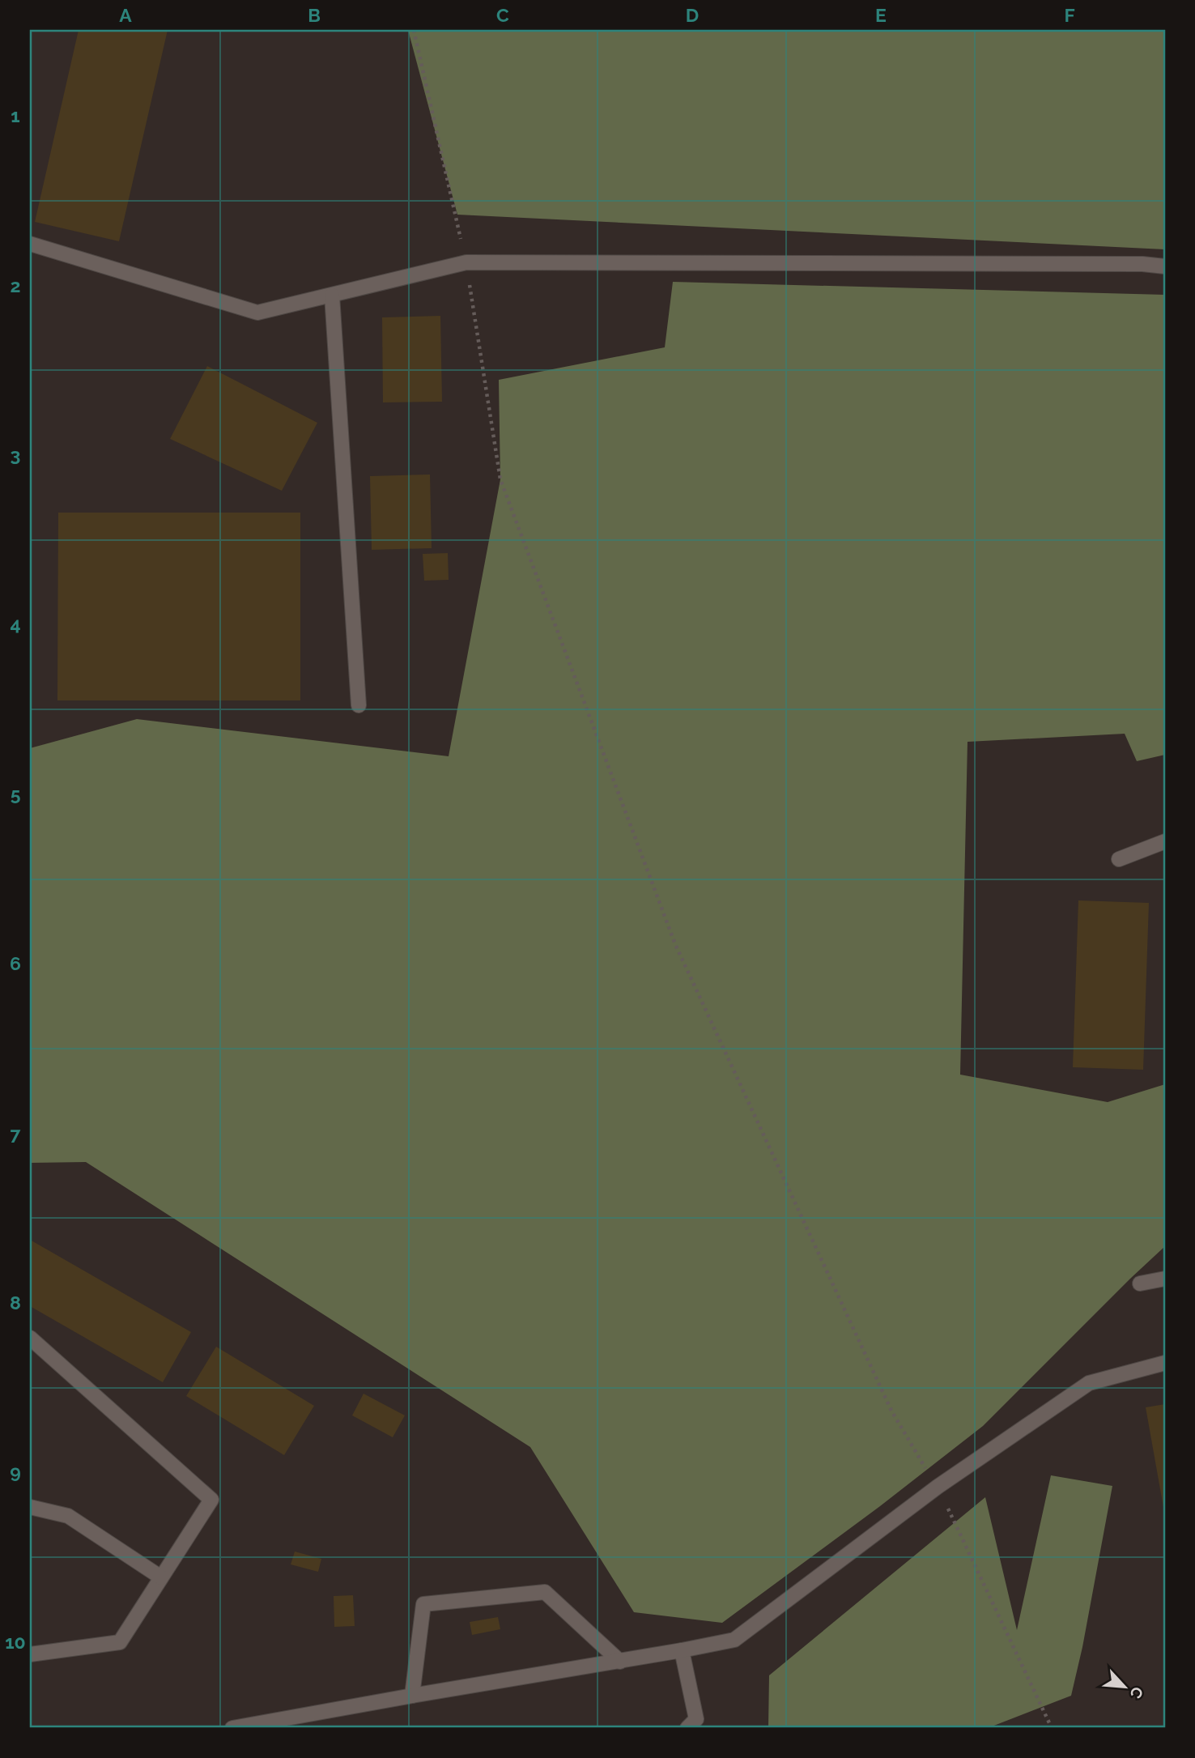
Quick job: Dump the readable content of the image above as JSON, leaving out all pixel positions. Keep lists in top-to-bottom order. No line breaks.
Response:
{"north":"bottom right","grid":{"columns":["A","B","C","D","E","F"],"rows":["1","2","3","4","5","6","7","8","9","10"]}}
